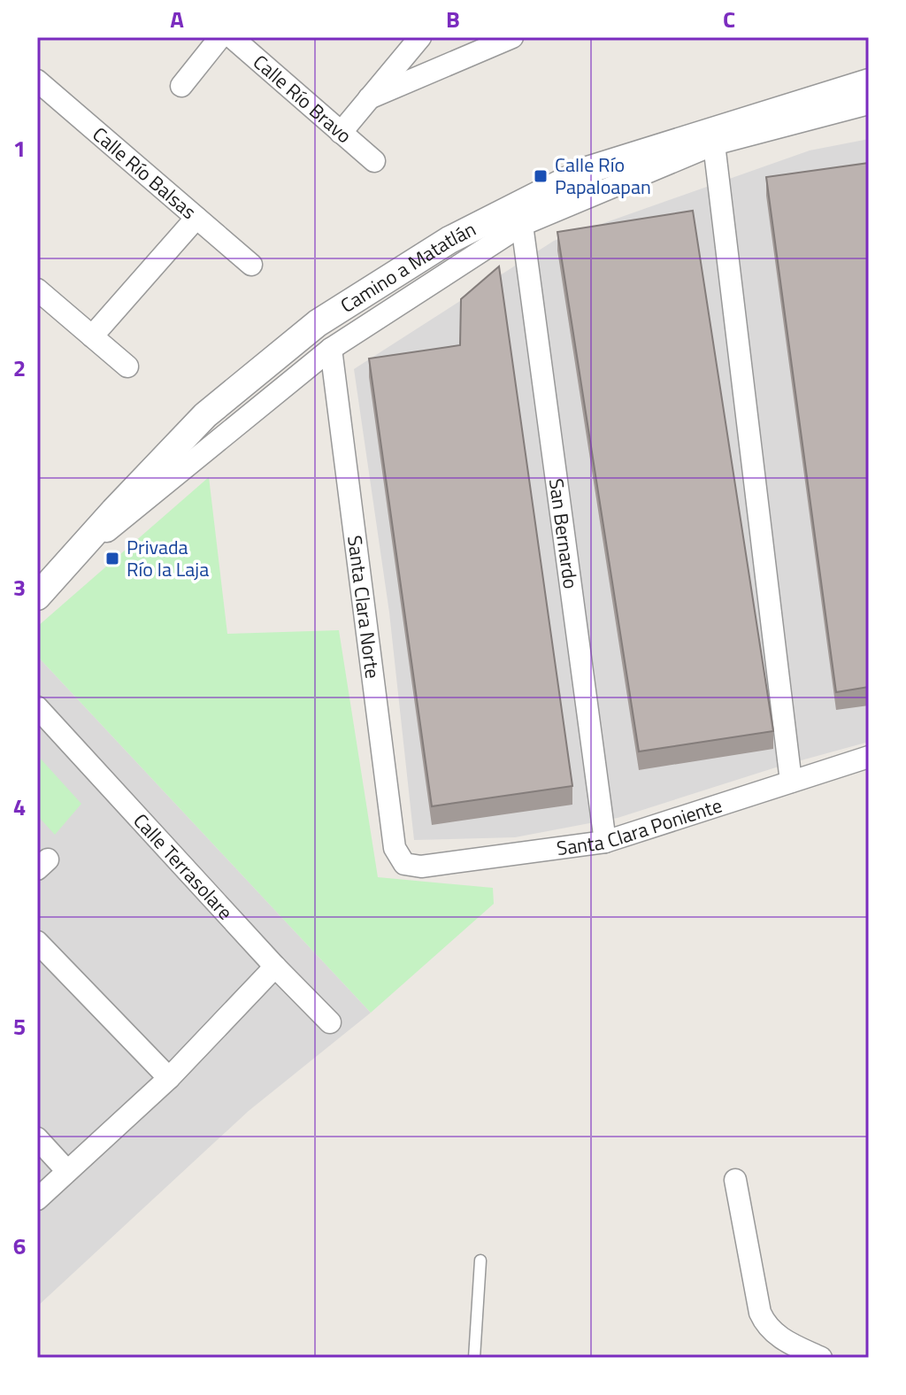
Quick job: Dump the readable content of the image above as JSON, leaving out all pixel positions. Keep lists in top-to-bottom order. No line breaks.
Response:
{"streets":{"street":["Calle Río Bravo","Calle Río Balsas","Camino a Matatlán","San Bernardo","Santa Clara Norte","Santa Clara Poniente","Calle Terrasolare"]},"crossings":[["San Bernardo","Santa Clara Poniente"],["Santa Clara Norte","Santa Clara Poniente"]],"places":{"transit":["Calle Río Papaloapan","Privada Río la Laja"]},"grid":{"columns":["A","B","C"],"rows":["1","2","3","4","5","6"]}}
